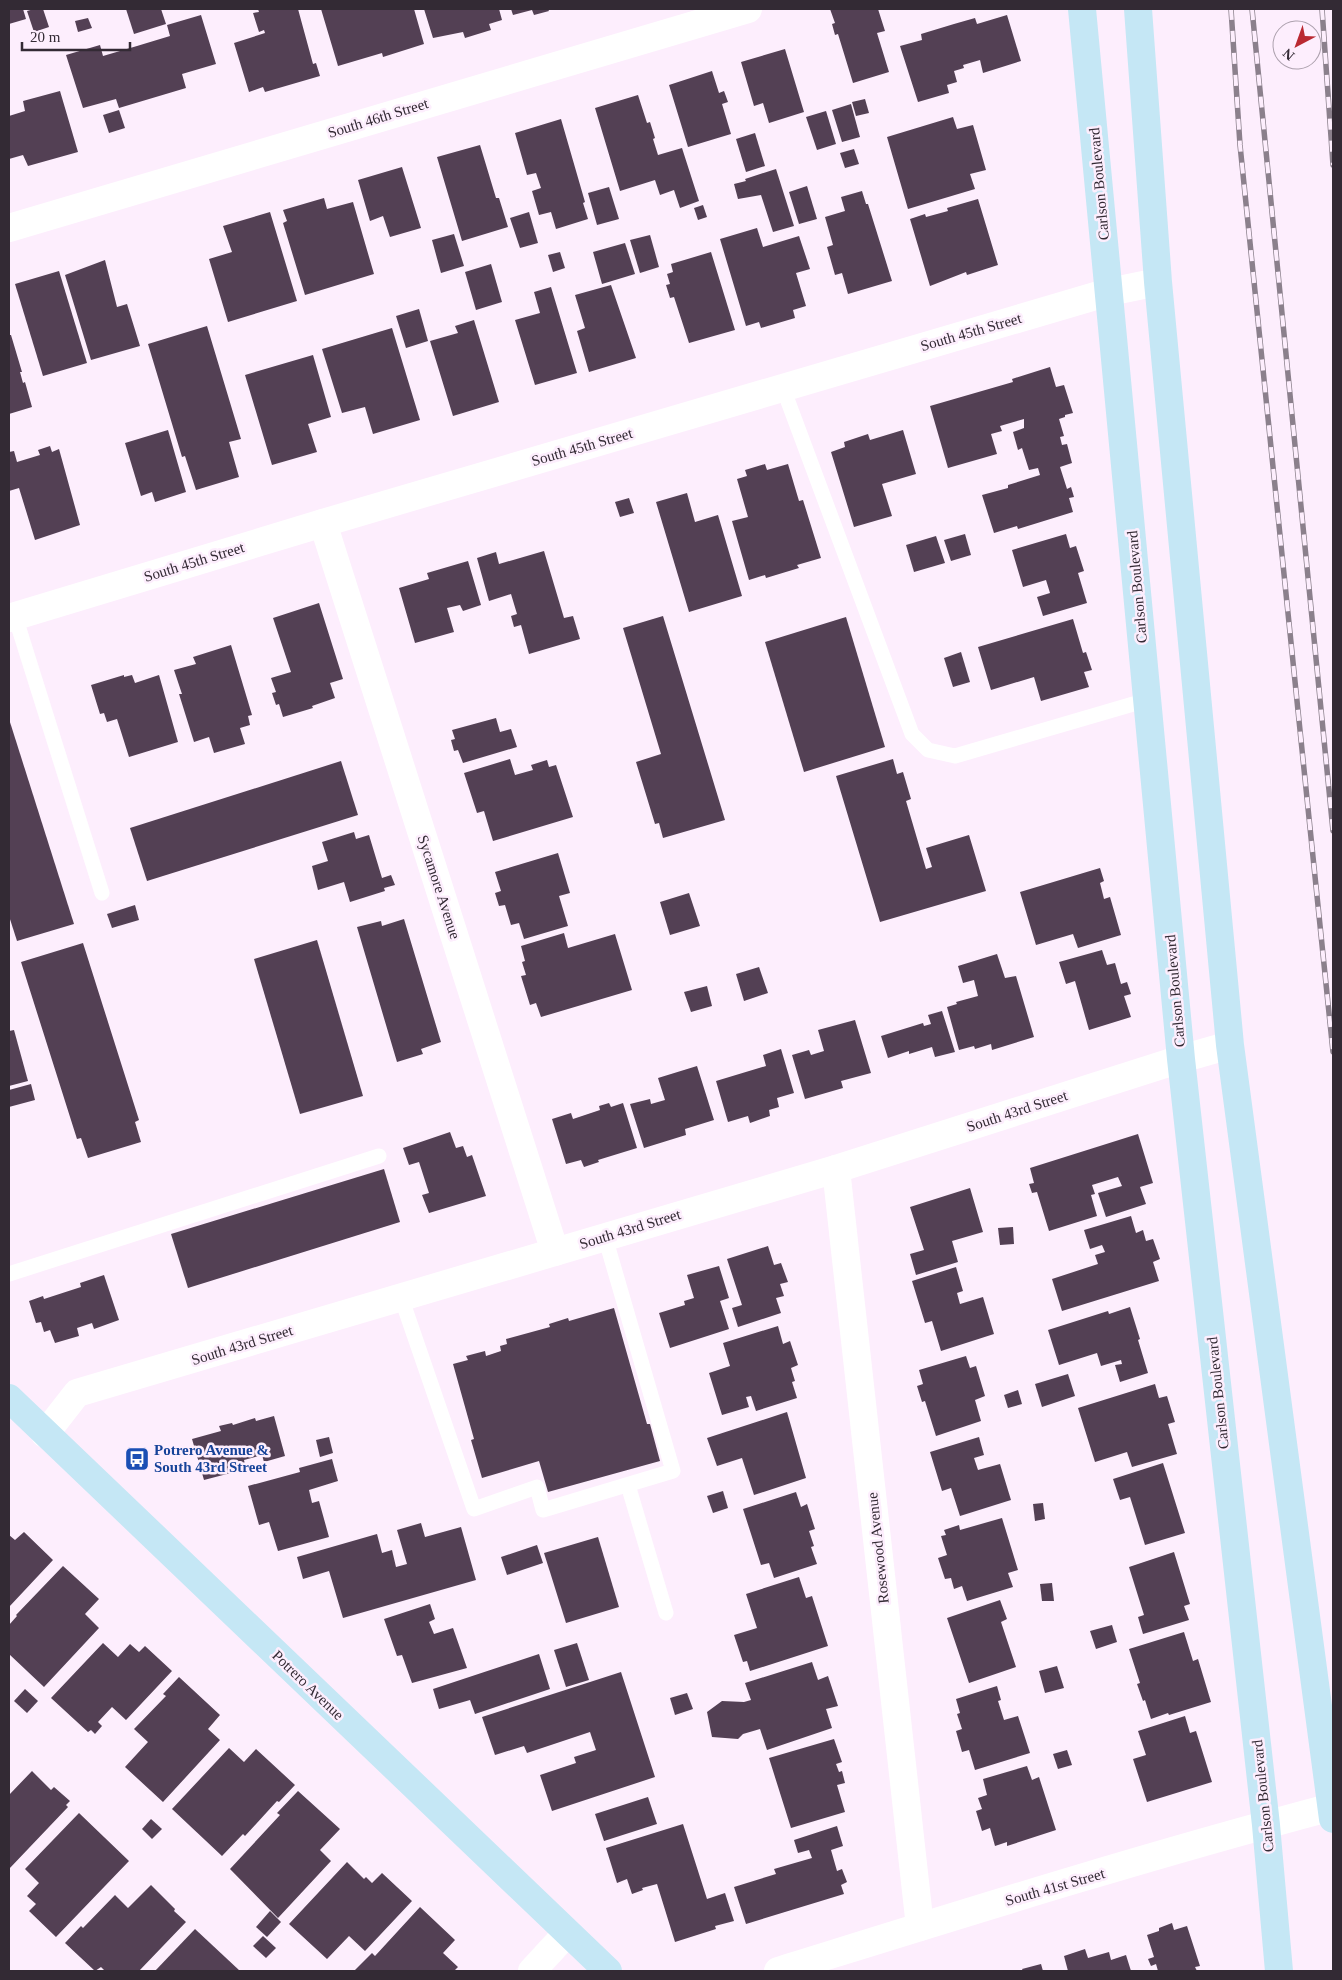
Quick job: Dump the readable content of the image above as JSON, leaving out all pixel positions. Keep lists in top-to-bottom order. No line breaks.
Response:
{"streets":{"main road":["Carlson Boulevard","Potrero Avenue"],"street":["South 46th Street","South 45th Street","Sycamore Avenue","South 43rd Street","Rosewood Avenue","South 41st Street"]},"crossings":[["Carlson Boulevard","South 45th Street"],["Carlson Boulevard","South 43rd Street"],["Carlson Boulevard","South 41st Street"],["South 45th Street","Sycamore Avenue"],["Sycamore Avenue","South 43rd Street"],["South 43rd Street","Rosewood Avenue"],["South 43rd Street","Potrero Avenue"],["Rosewood Avenue","South 41st Street"]],"places":{"bus stop":["Potrero Avenue & South 43rd Street"]},"scale_bar":"20 m","north":"bottom left"}
